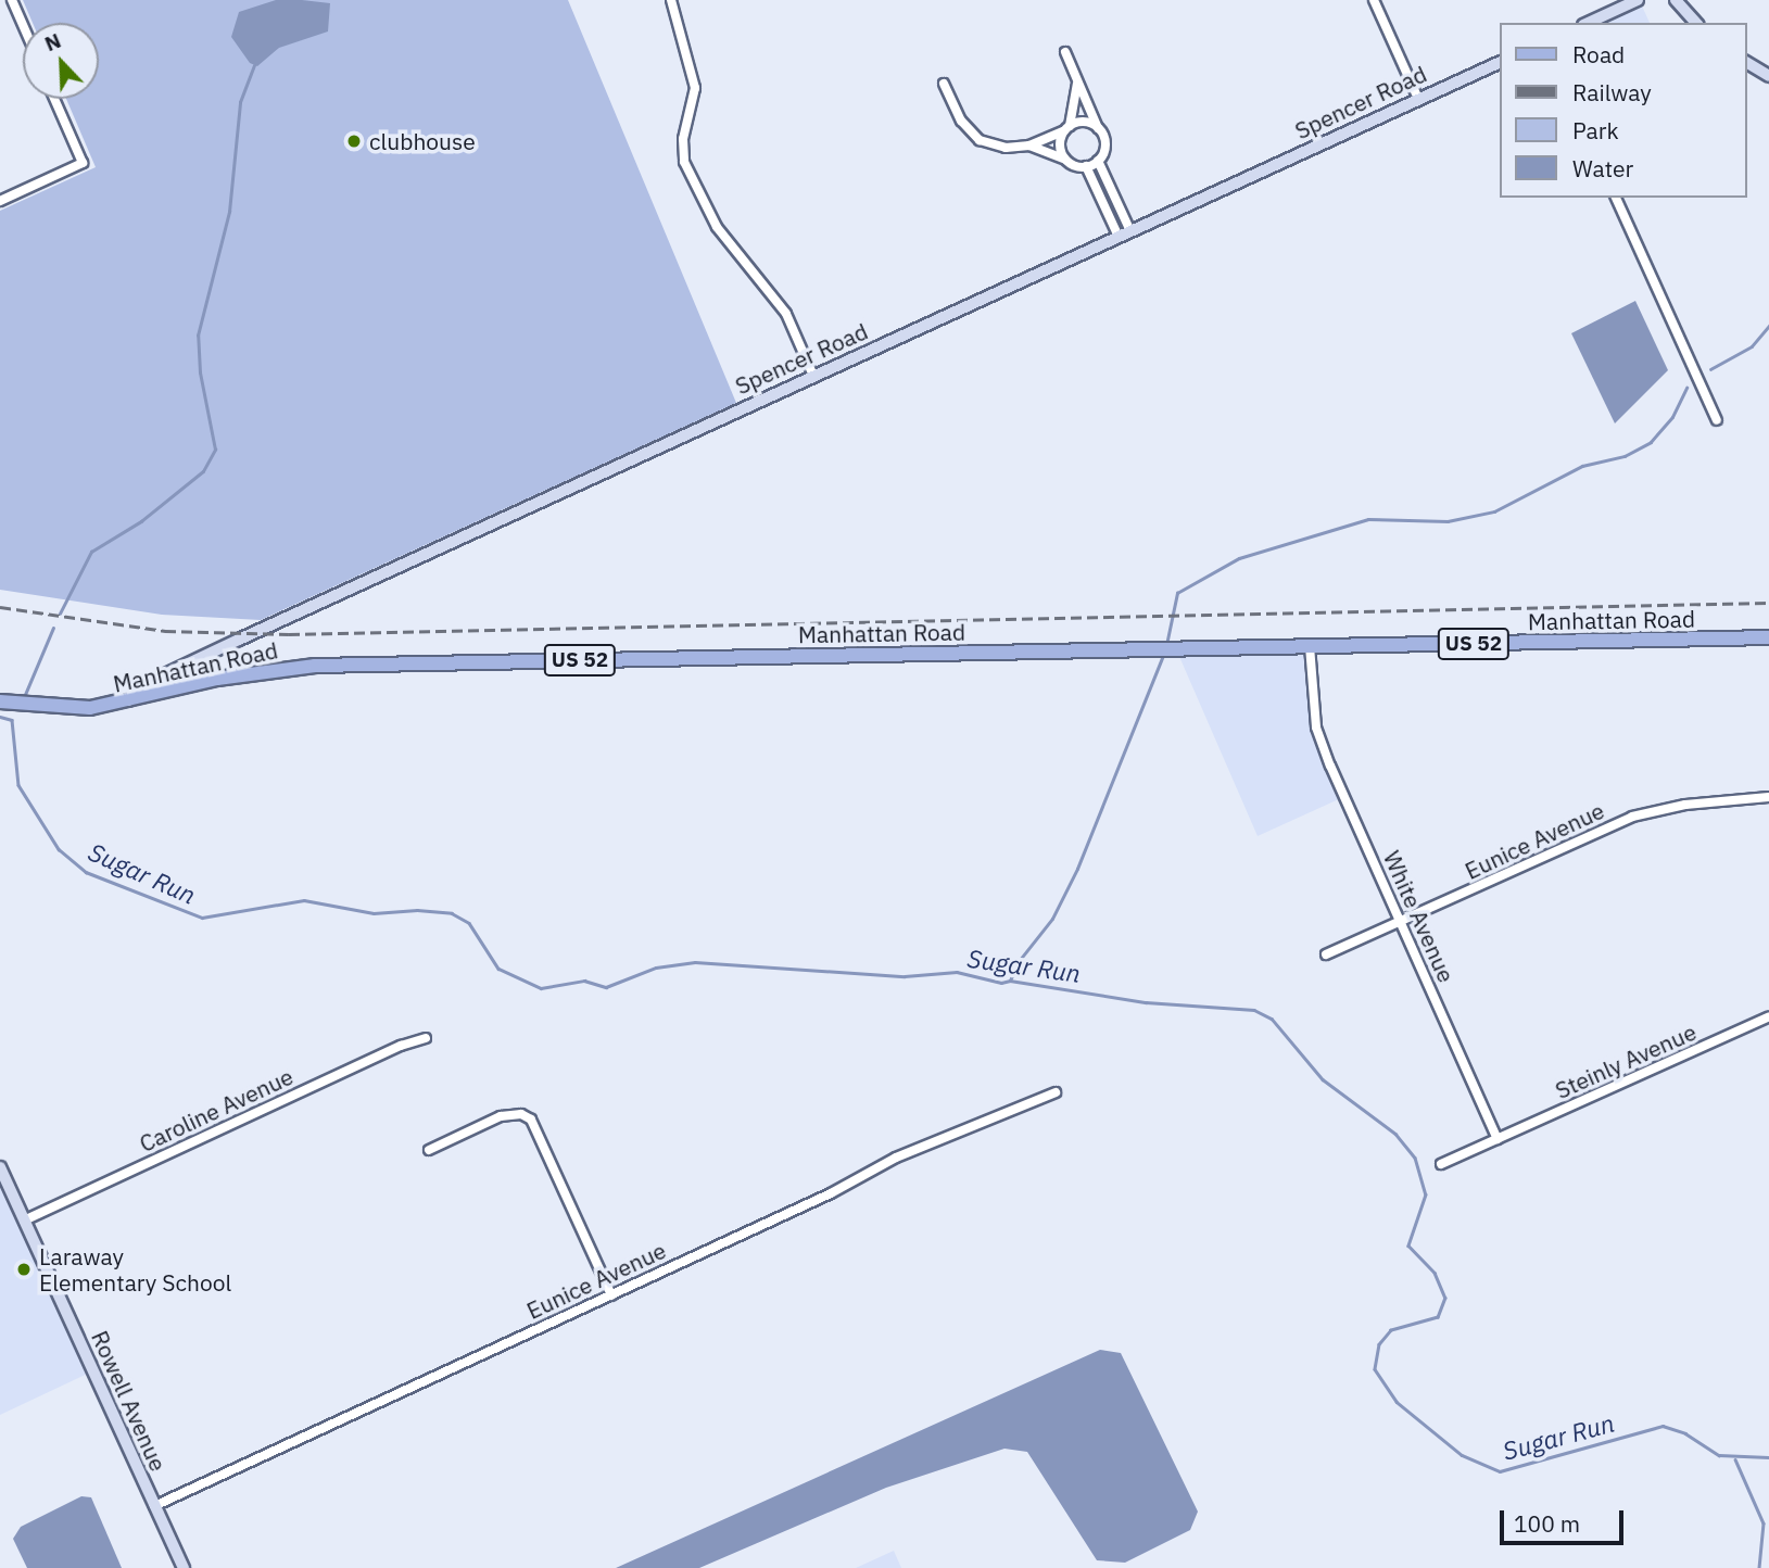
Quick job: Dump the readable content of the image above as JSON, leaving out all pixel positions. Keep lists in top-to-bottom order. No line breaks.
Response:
{"streets":{"main road":["Manhattan Road","US 52"],"street":["Spencer Road","Eunice Avenue","White Avenue","Steinly Avenue","Caroline Avenue","Rowell Avenue"]},"crossings":[["Spencer Road","Manhattan Road"],["Manhattan Road","White Avenue"],["Eunice Avenue","White Avenue"],["Eunice Avenue","Rowell Avenue"],["White Avenue","Steinly Avenue"],["Caroline Avenue","Rowell Avenue"]],"water":["Sugar Run"],"places":["clubhouse","Laraway Elementary School"],"legend":["Road","Railway","Park","Water"],"scale_bar":"100 m","north":"top left"}
